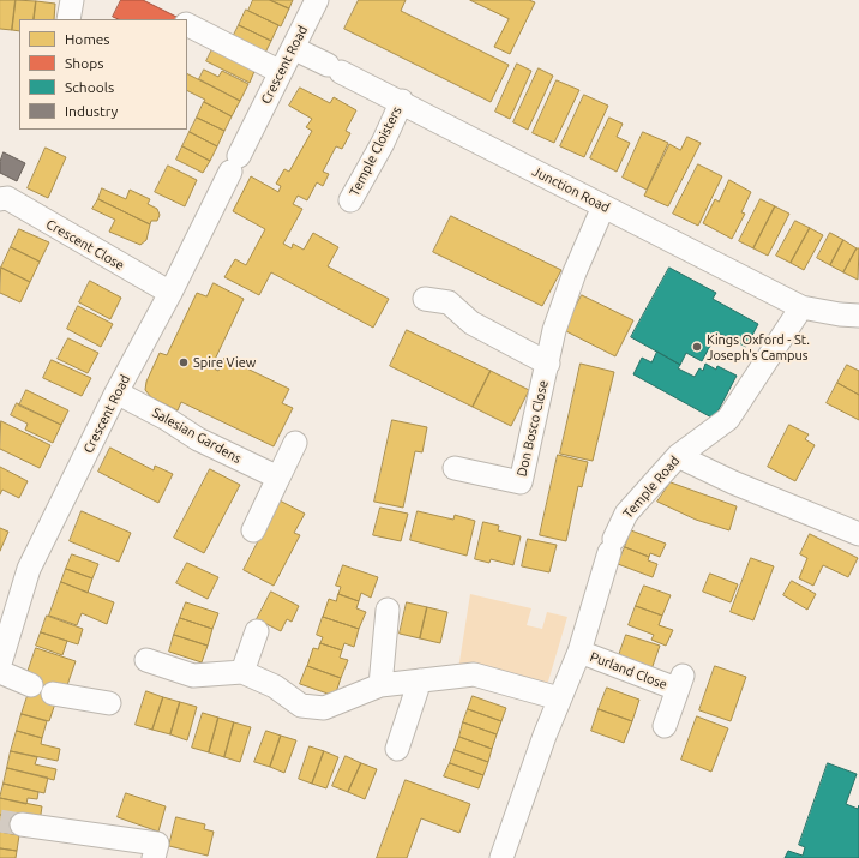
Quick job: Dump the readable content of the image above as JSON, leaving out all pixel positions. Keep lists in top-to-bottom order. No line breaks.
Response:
{"streets":{"street":["Crescent Road","Temple Cloisters","Junction Road","Crescent Close","Don Bosco Close","Salesian Gardens","Temple Road","Purland Close"]},"crossings":[["Crescent Road","Junction Road"],["Crescent Road","Crescent Close"],["Crescent Road","Salesian Gardens"],["Temple Cloisters","Junction Road"],["Junction Road","Don Bosco Close"],["Junction Road","Temple Road"],["Temple Road","Purland Close"]],"places":["Kings Oxford - St. Joseph's Campus","Spire View"],"legend":["Homes","Shops","Schools","Industry"]}
